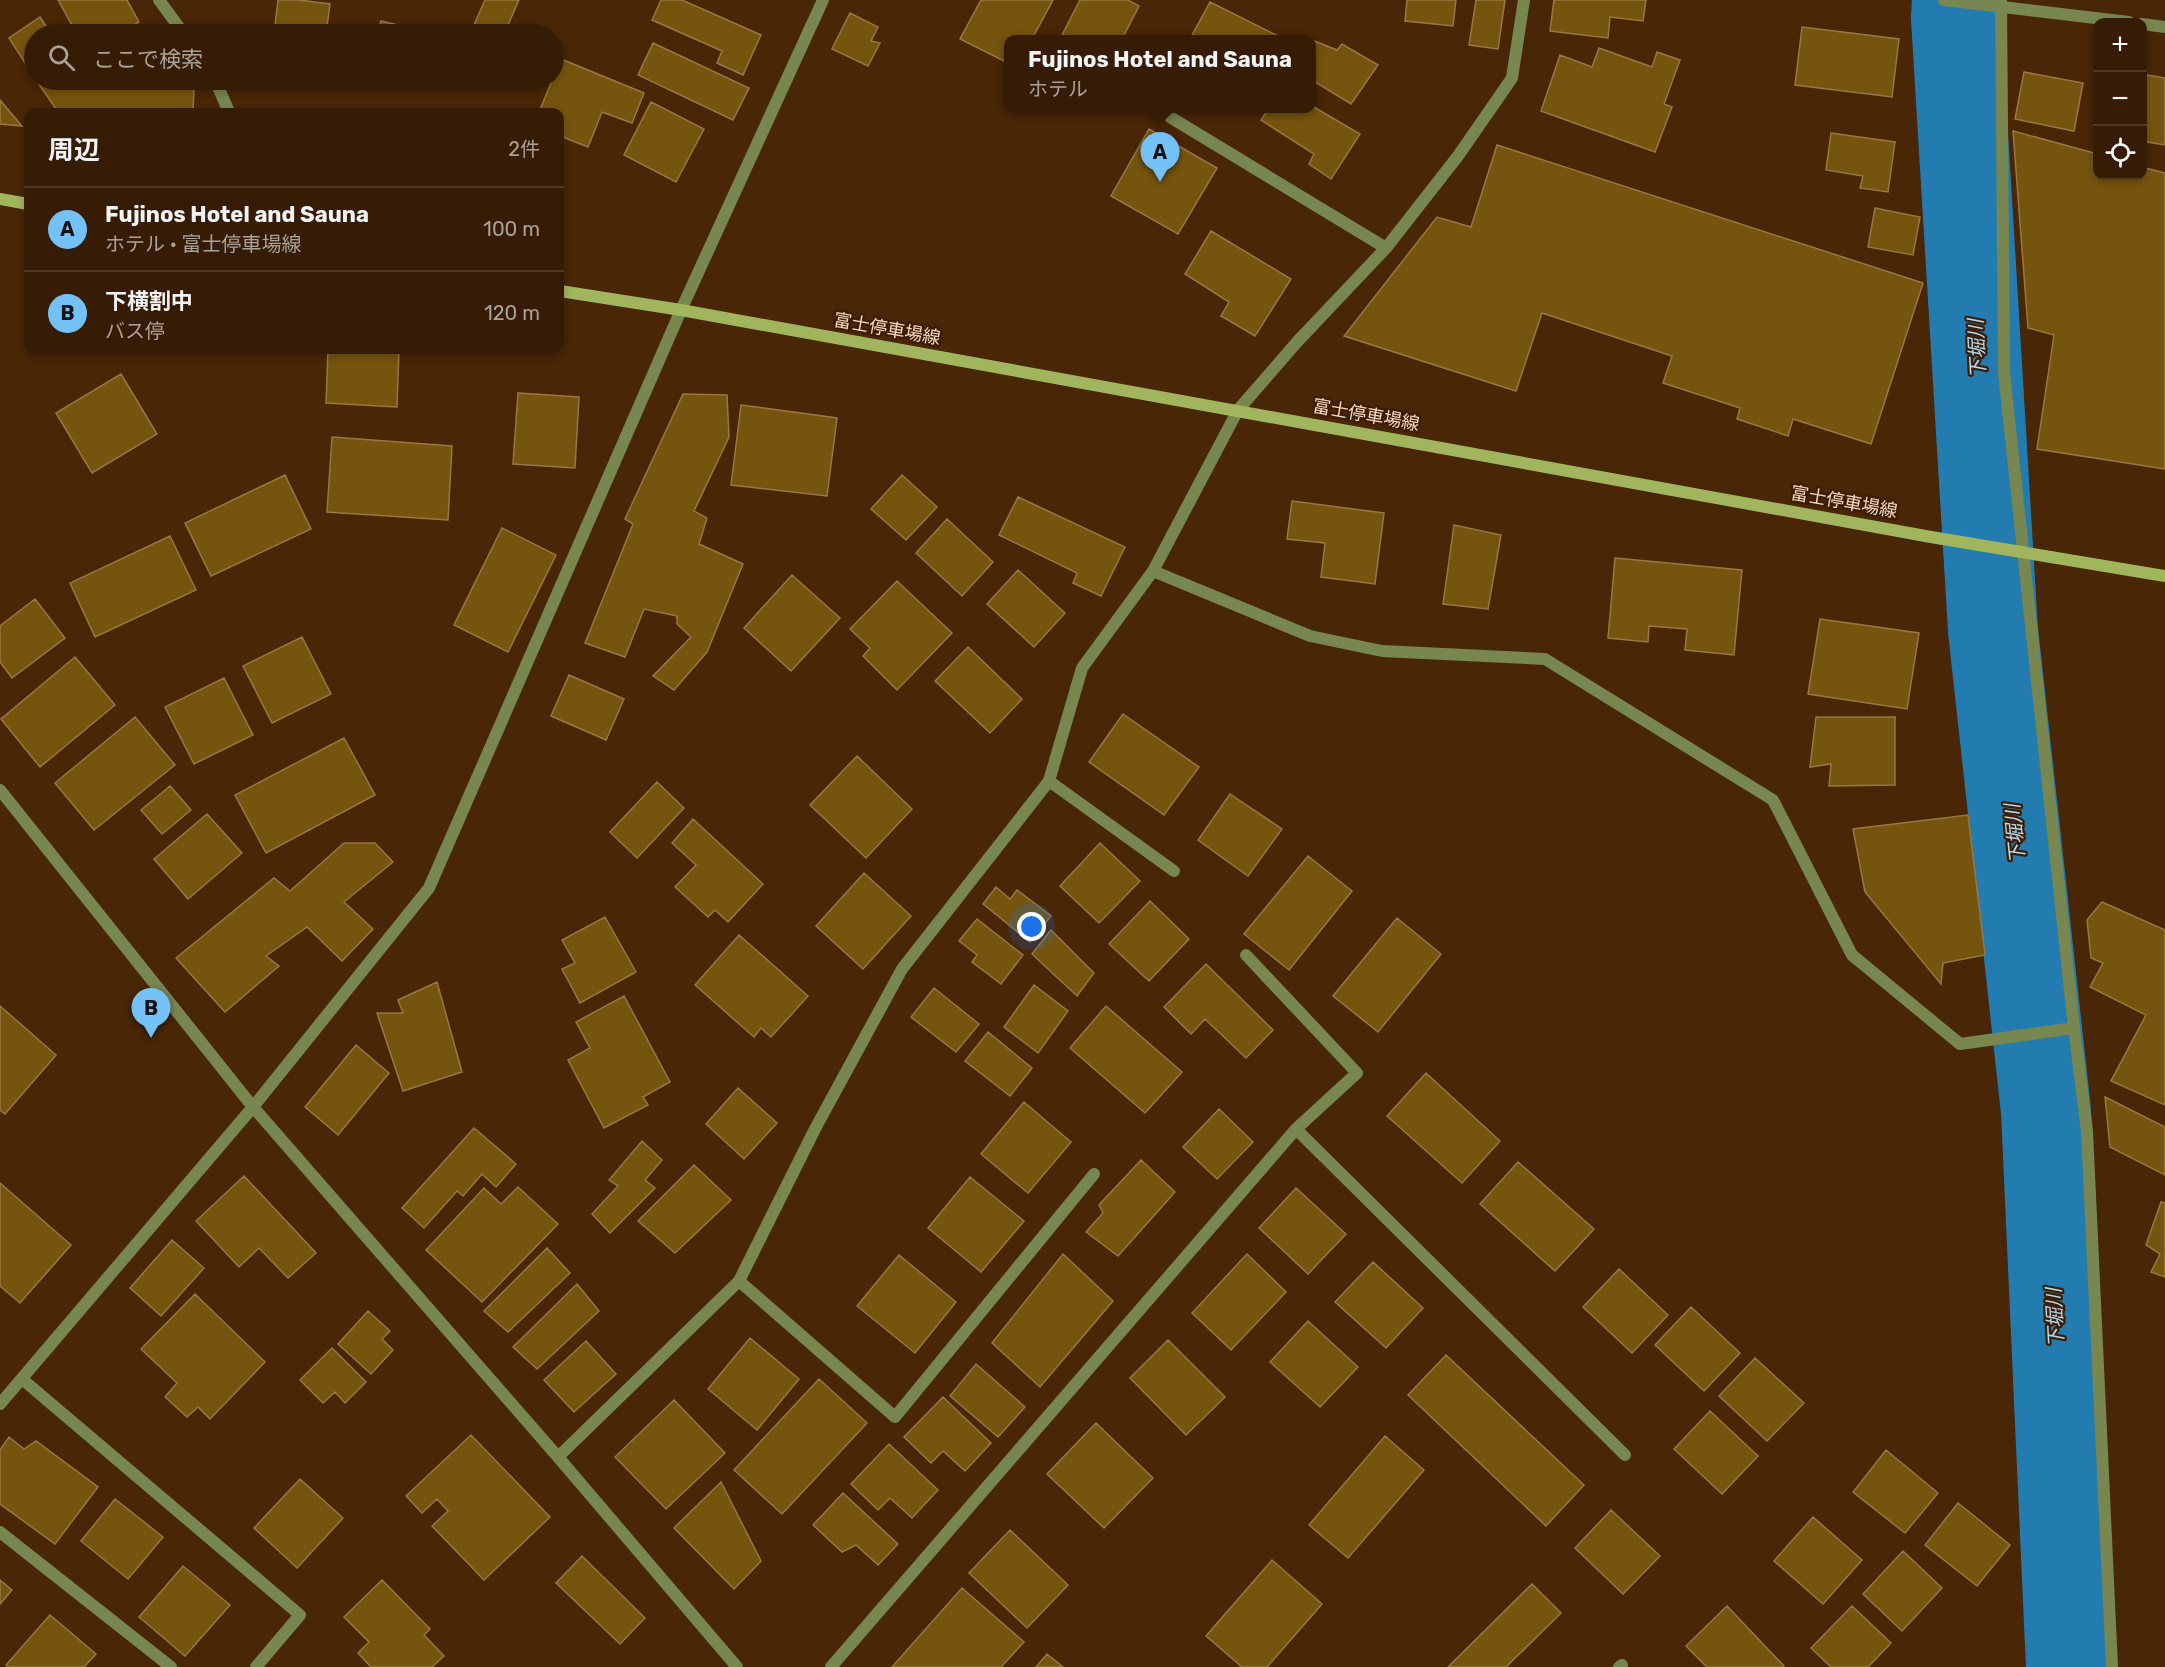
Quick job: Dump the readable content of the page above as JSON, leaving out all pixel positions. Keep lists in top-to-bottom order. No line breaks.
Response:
{"streets":{"main road":["富士停車場線"]},"water":["下堀川"],"page":{"map_buttons":["+","−"],"search":"ここで検索","popup":["Fujinos Hotel and Sauna","ホテル"],"heading":["周辺","2件"],"pins":["A","B"],"list":[{"mark":"A","name":"Fujinos Hotel and Sauna","note":"ホテル · 富士停車場線","value":"100 m"},{"mark":"B","name":"下横割中","note":"バス停","value":"120 m"}]}}
